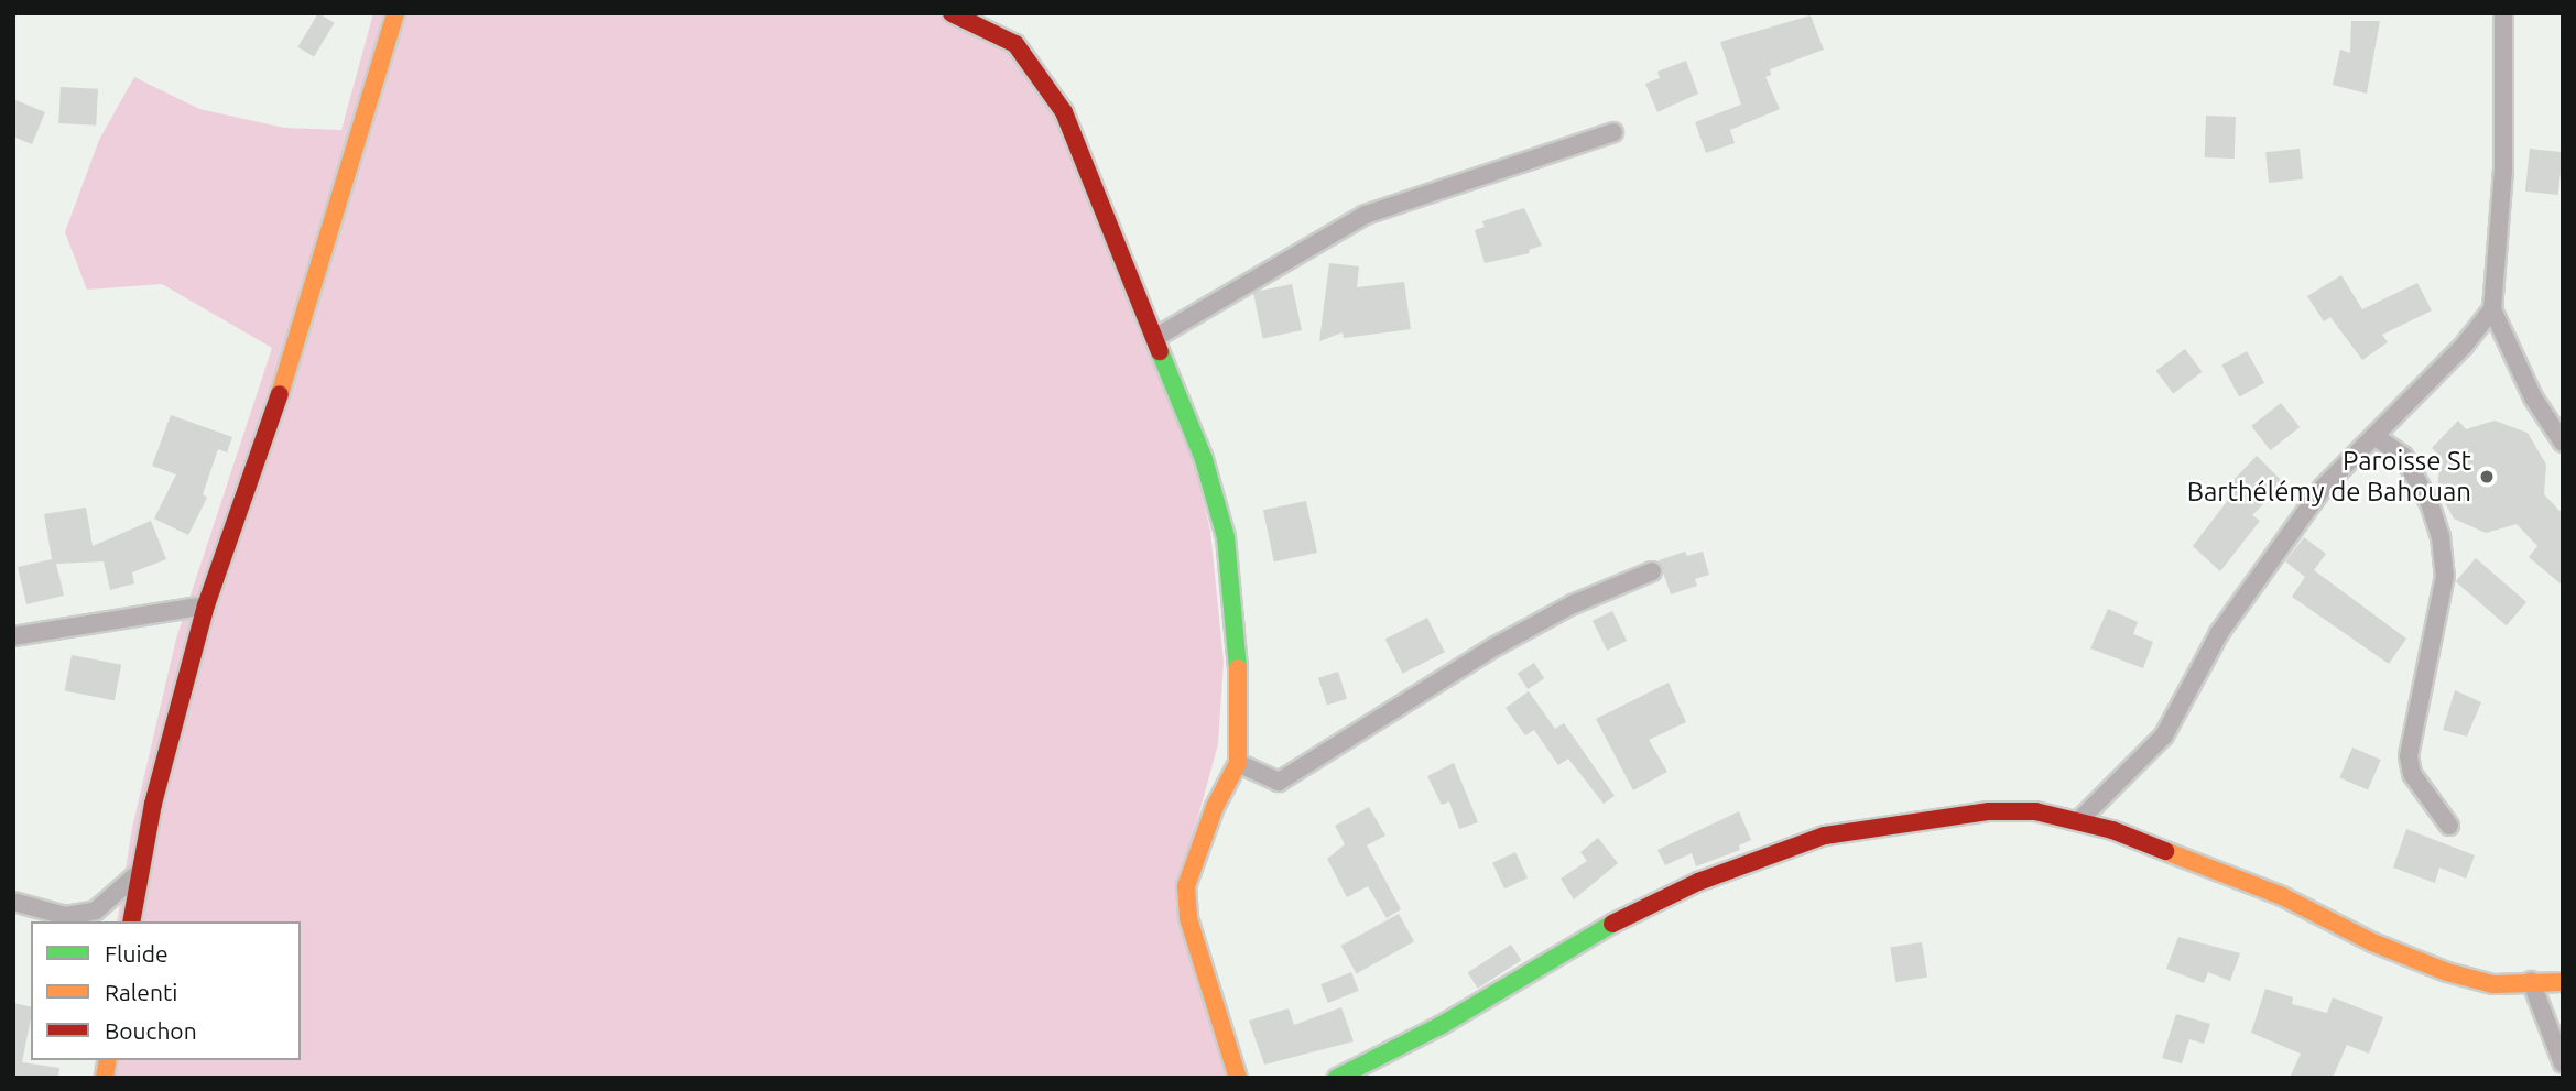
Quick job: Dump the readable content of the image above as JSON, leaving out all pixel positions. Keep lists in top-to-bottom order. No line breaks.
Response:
{"places":["Paroisse St Barthélémy de Bahouan"],"legend":["Fluide","Ralenti","Bouchon"]}
